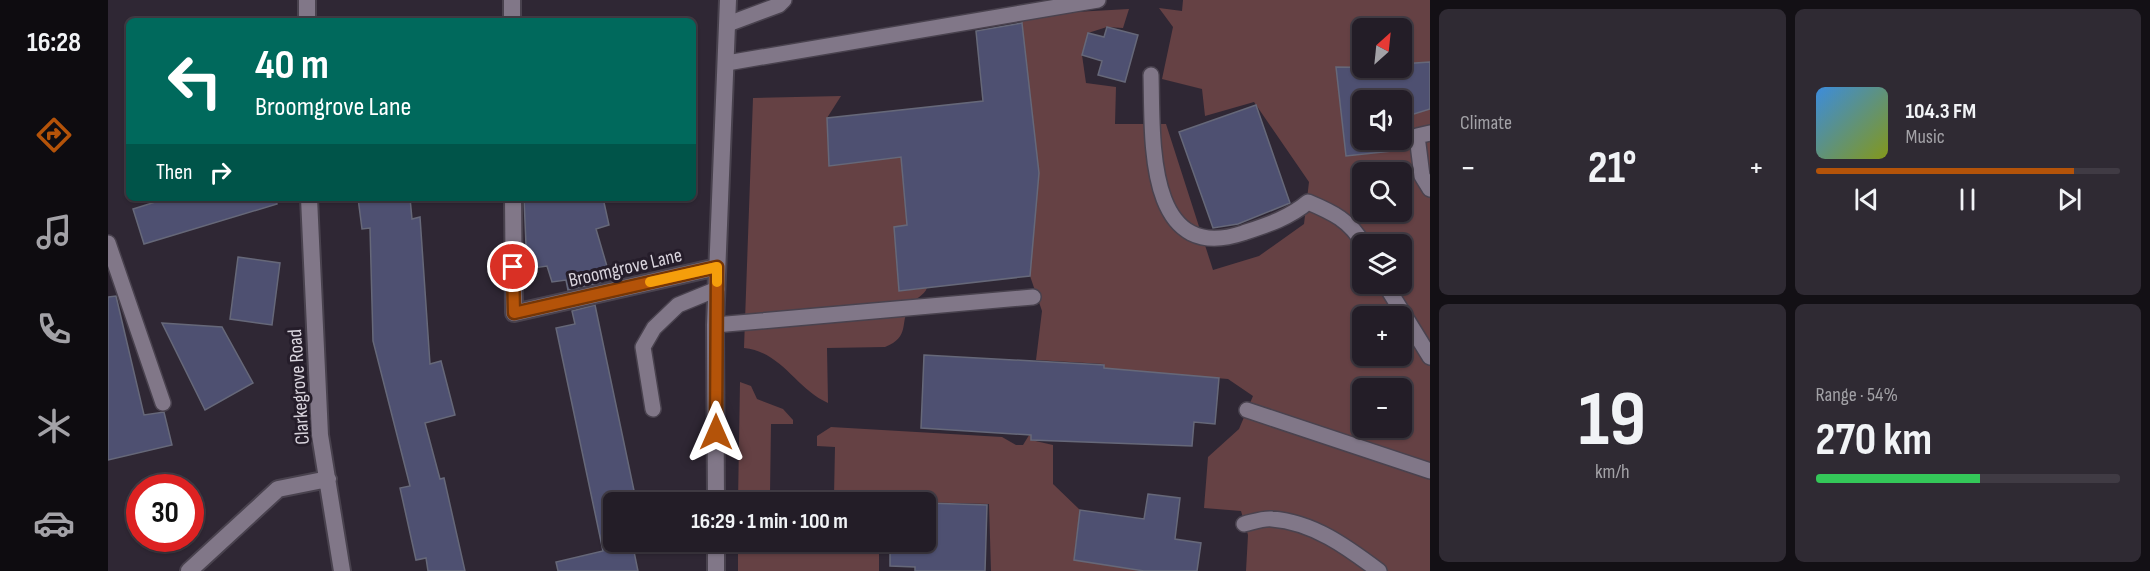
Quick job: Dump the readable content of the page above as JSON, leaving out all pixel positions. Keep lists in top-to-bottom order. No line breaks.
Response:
{"streets":{"street":["Broomgrove Lane","Clarkegrove Road"]},"north":"top right","page":{"tabs":"16:28","tile":["Climate",["19","km/h"],["Range · 54%","270 km"]],"map_buttons":["+","−"],"turn":["40 m","Broomgrove Lane"],"song":["104.3 FM","Music"],"then":"Then","heat":["−","21°","+"],"limit":"30","trip":"16:29 · 1 min · 100 m"}}
